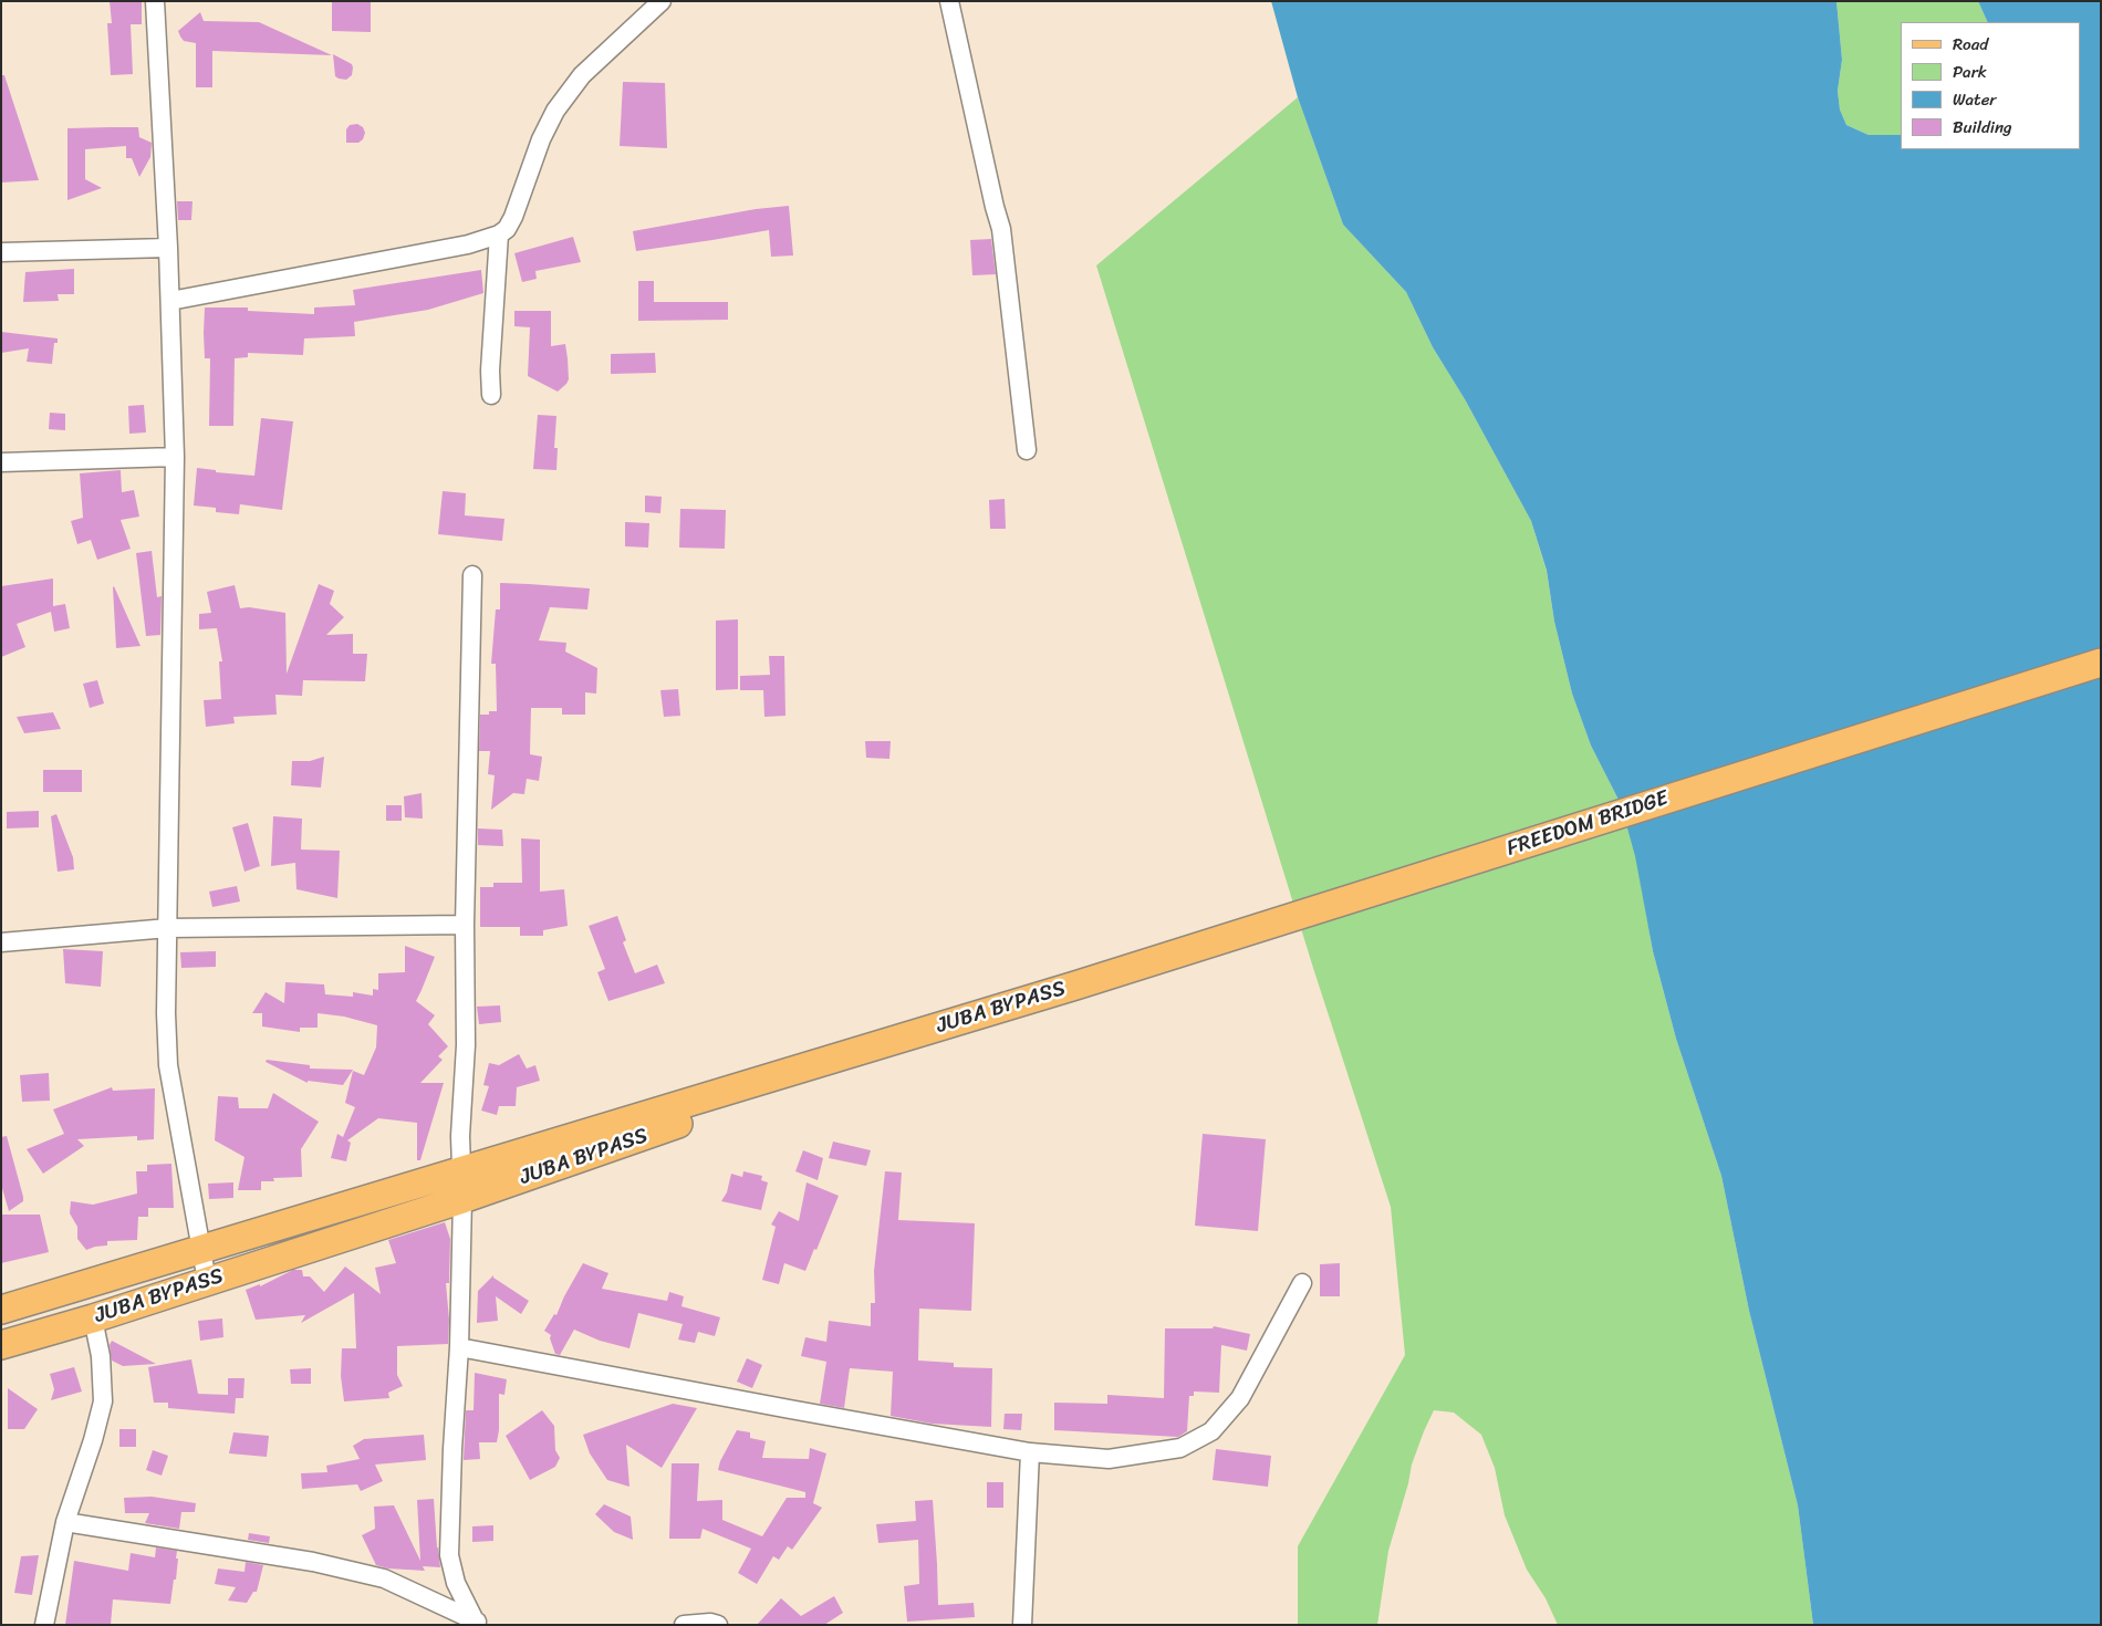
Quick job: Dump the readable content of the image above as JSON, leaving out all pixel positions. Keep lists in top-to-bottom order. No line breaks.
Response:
{"streets":{"main road":["FREEDOM BRIDGE","JUBA BYPASS"]},"crossings":[["FREEDOM BRIDGE","JUBA BYPASS"]],"legend":["Road","Park","Water","Building"]}
